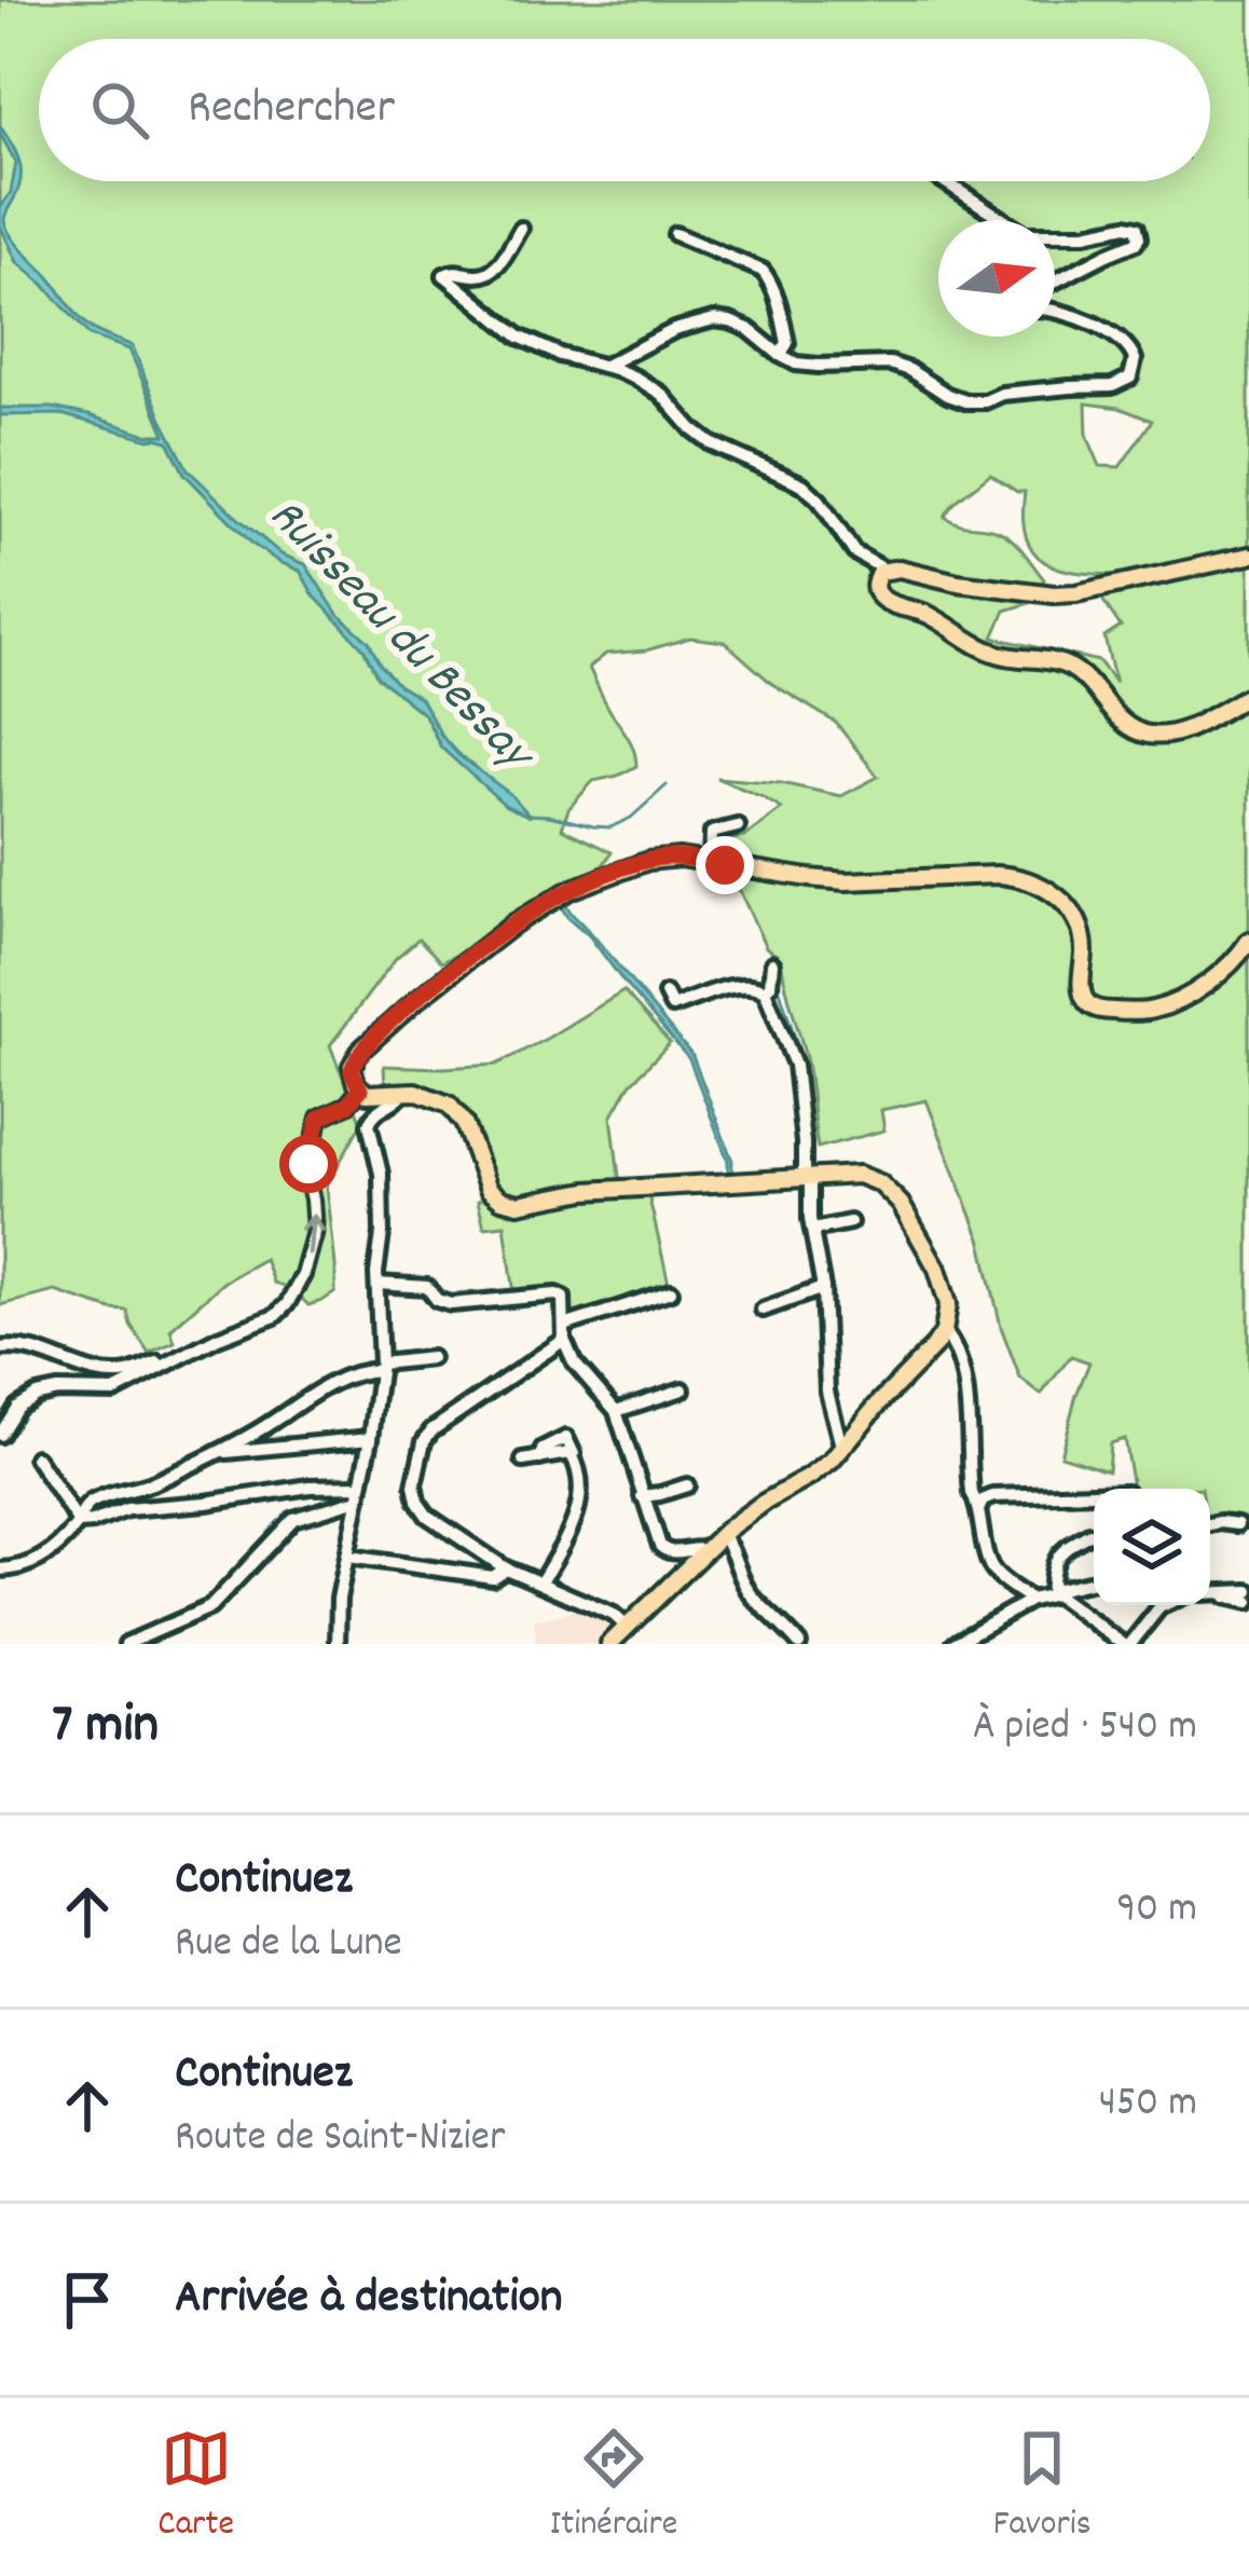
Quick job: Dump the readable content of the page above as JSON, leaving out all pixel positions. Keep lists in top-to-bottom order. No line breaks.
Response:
{"water":["Ruisseau du Bessay"],"north":"right","page":{"search":"Rechercher","heading":["7 min","À pied · 540 m"],"list":[["Continuez","Rue de la Lune","90 m"],["Continuez","Route de Saint-Nizier","450 m"],"Arrivée à destination"],"nav":["Carte","Itinéraire","Favoris"]}}
